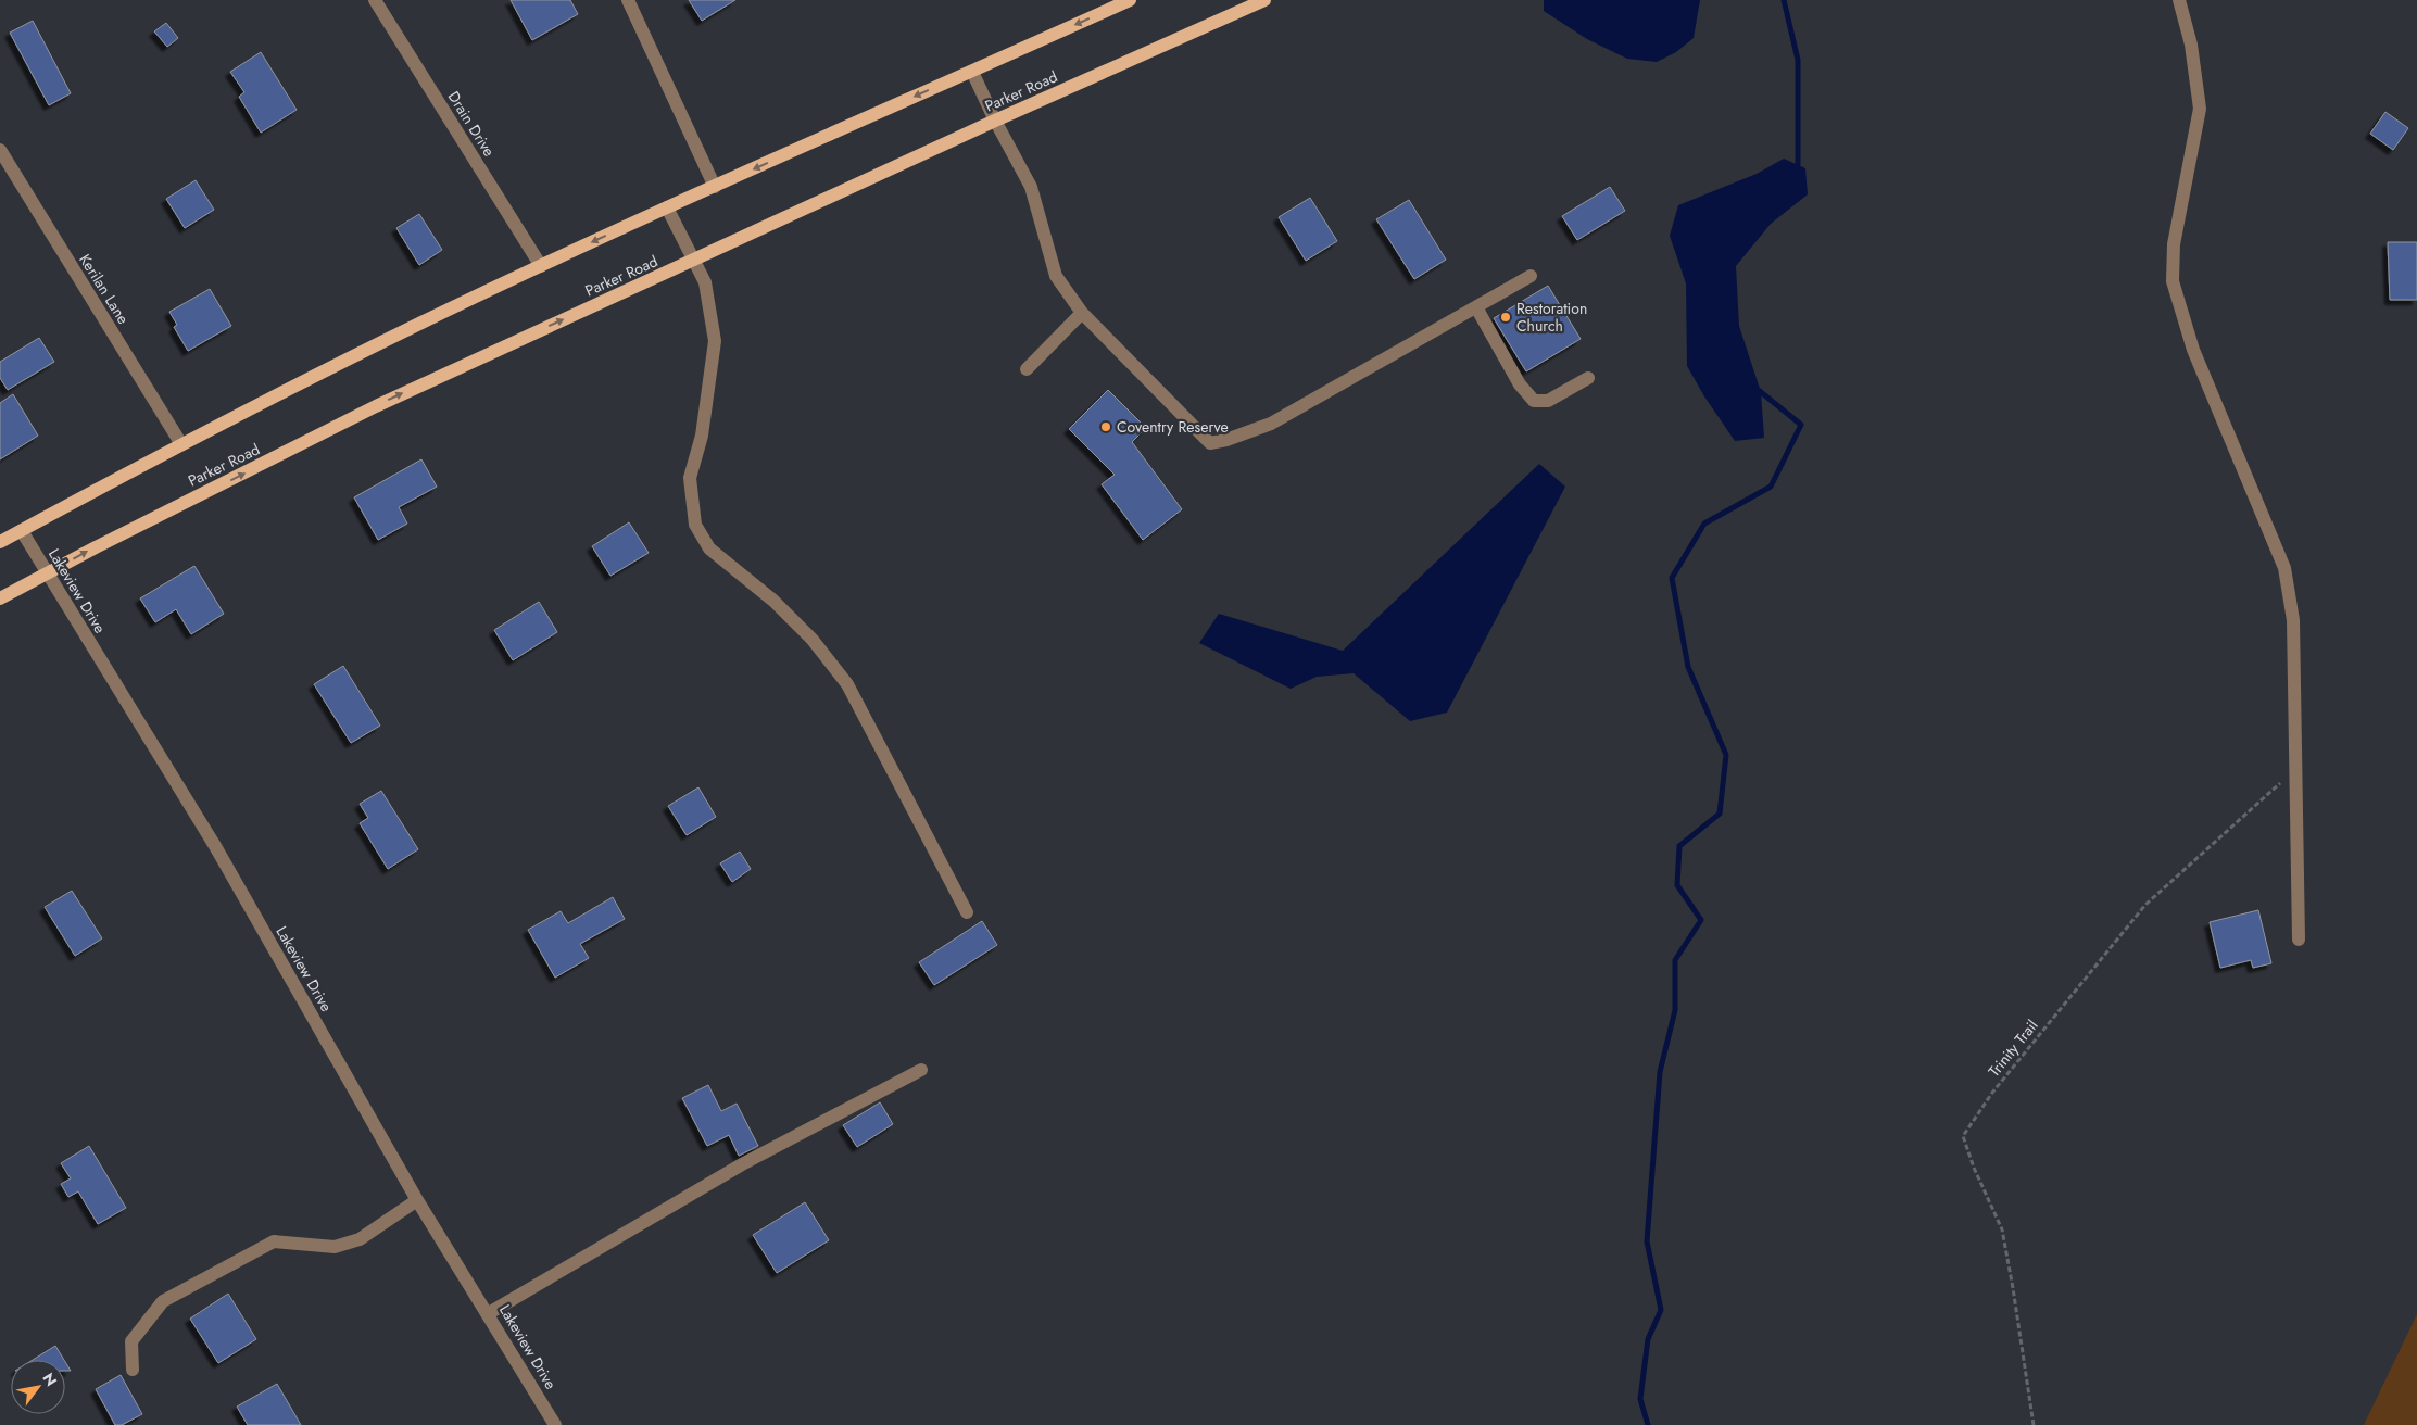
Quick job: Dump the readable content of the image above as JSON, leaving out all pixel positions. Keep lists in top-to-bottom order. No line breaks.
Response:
{"streets":{"main road":["Parker Road"],"street":["Drain Drive","Kerilan Lane","Lakeview Drive"],"path":["Trinity Trail"]},"crossings":[["Parker Road","Lakeview Drive"]],"places":["Restoration Church","Coventry Reserve"],"north":"top right"}
